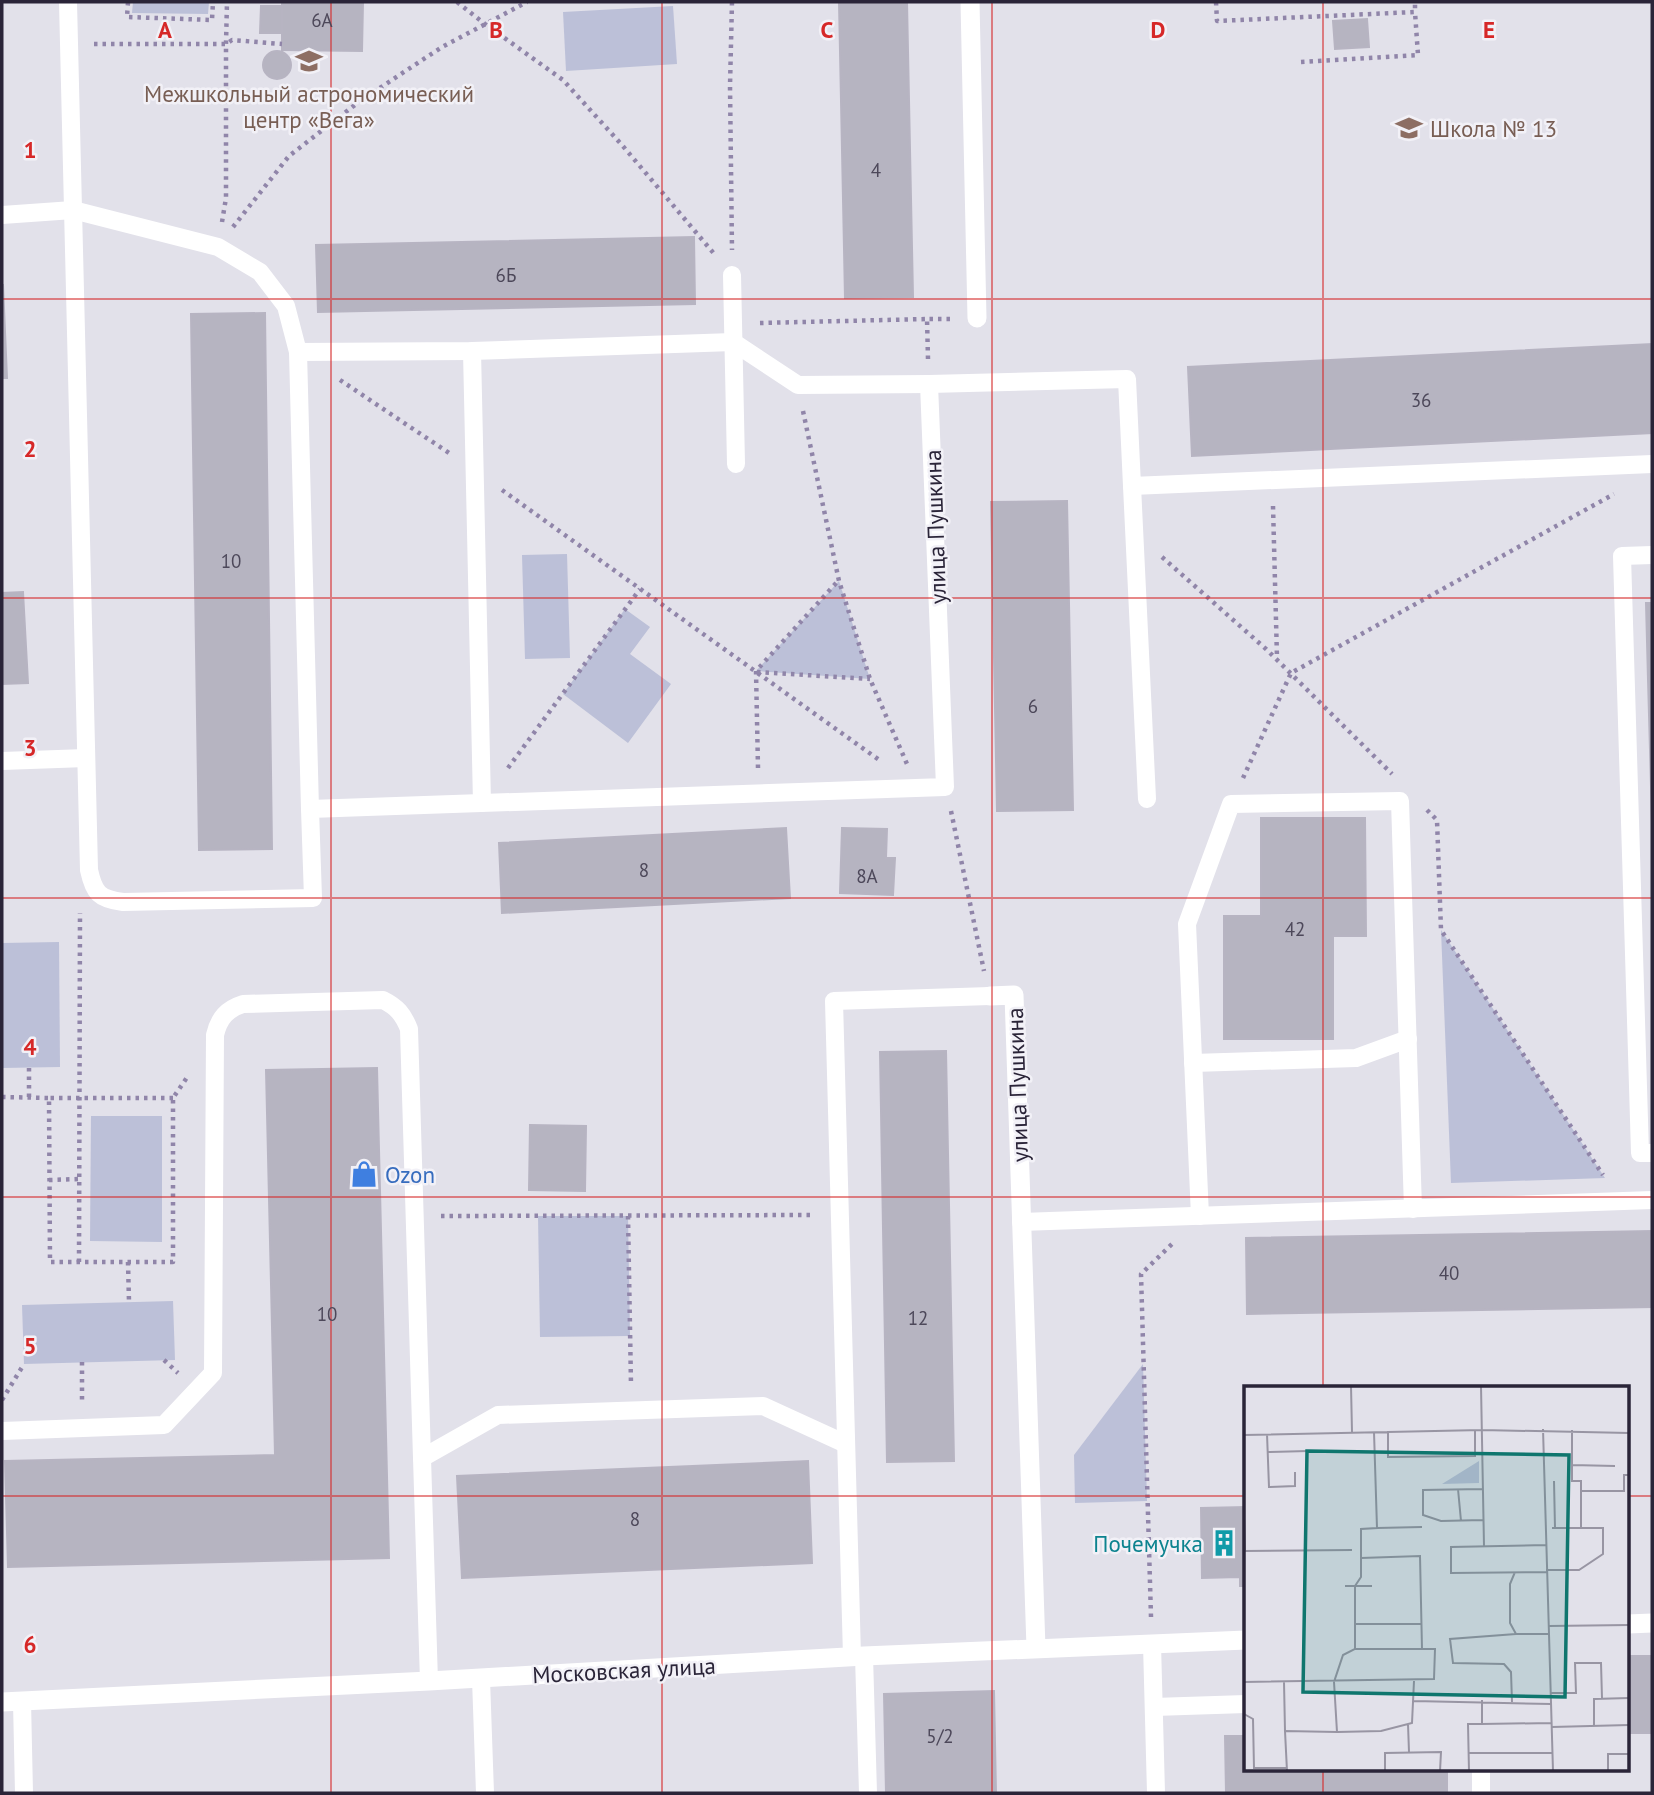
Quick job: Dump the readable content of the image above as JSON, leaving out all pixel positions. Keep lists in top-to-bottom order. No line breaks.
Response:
{"streets":{"street":["улица Пушкина","Московская улица"]},"crossings":[["улица Пушкина","Московская улица"]],"places":{"school or university":["Межшкольный астрономический центр «Вега»","Школа № 13"],"shop":["Ozon"],"building":["Почемучка"]},"house_numbers":["6А","4","6Б","36","10","6","8","8А","42","40","10","12","8","5/2"],"grid":{"columns":["A","B","C","D","E"],"rows":["1","2","3","4","5","6"]}}
